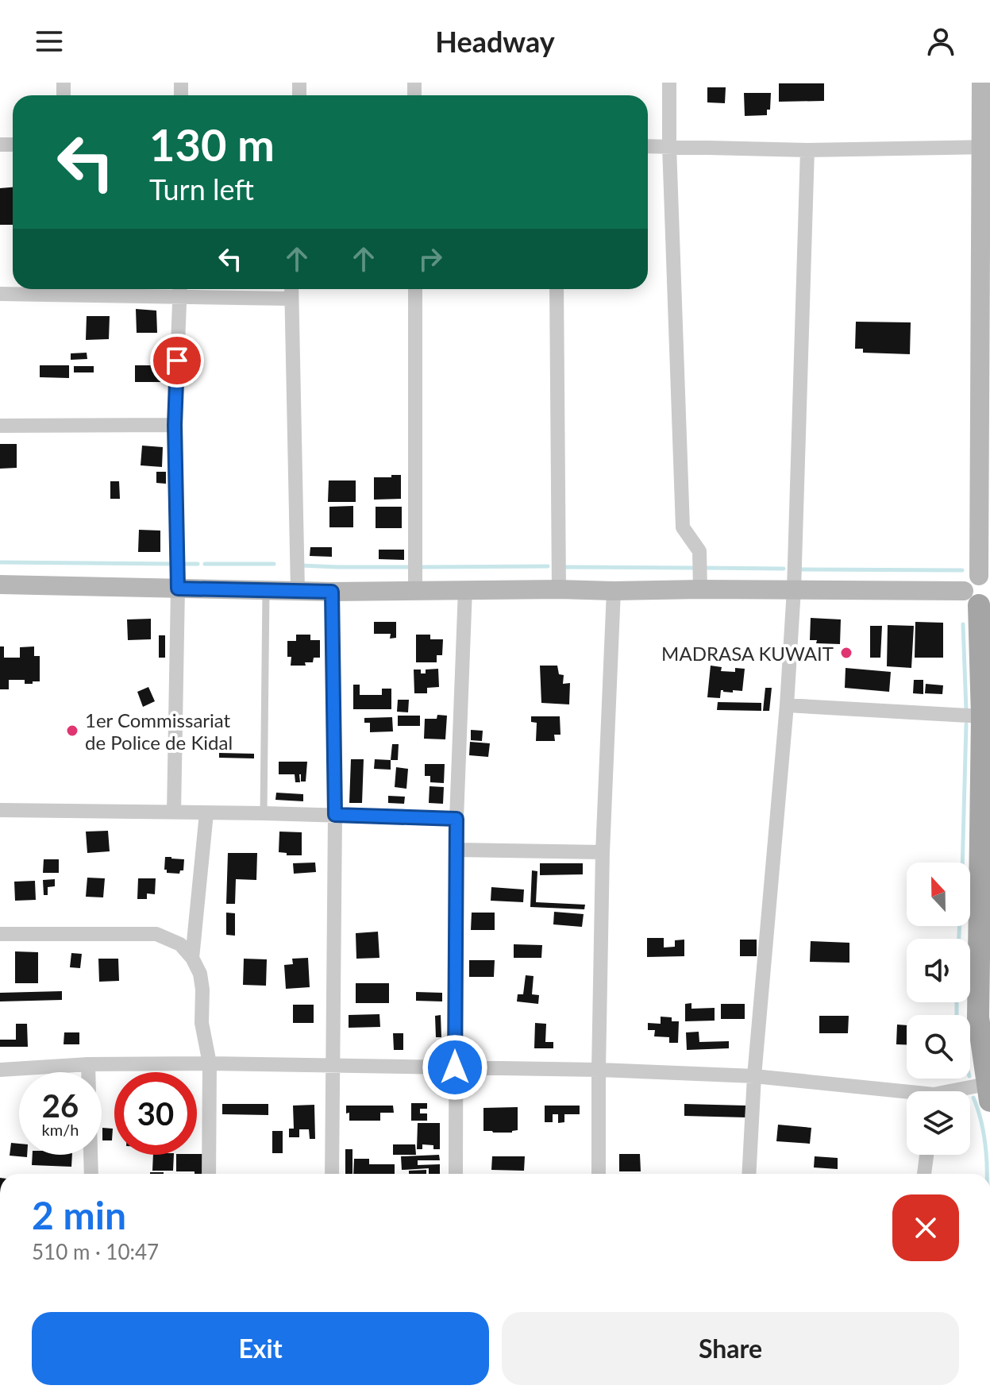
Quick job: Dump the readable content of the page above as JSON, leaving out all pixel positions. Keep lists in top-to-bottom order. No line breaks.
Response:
{"places":["MADRASA KUWAIT","1er Commissariat de Police de Kidal"],"north":"top","page":{"header":"Headway","turn":["130 m","Turn left"],"speed":"26 km/h","limit":"30","heading":["2 min","510 m · 10:47"],"buttons":["Exit","Share"]}}
